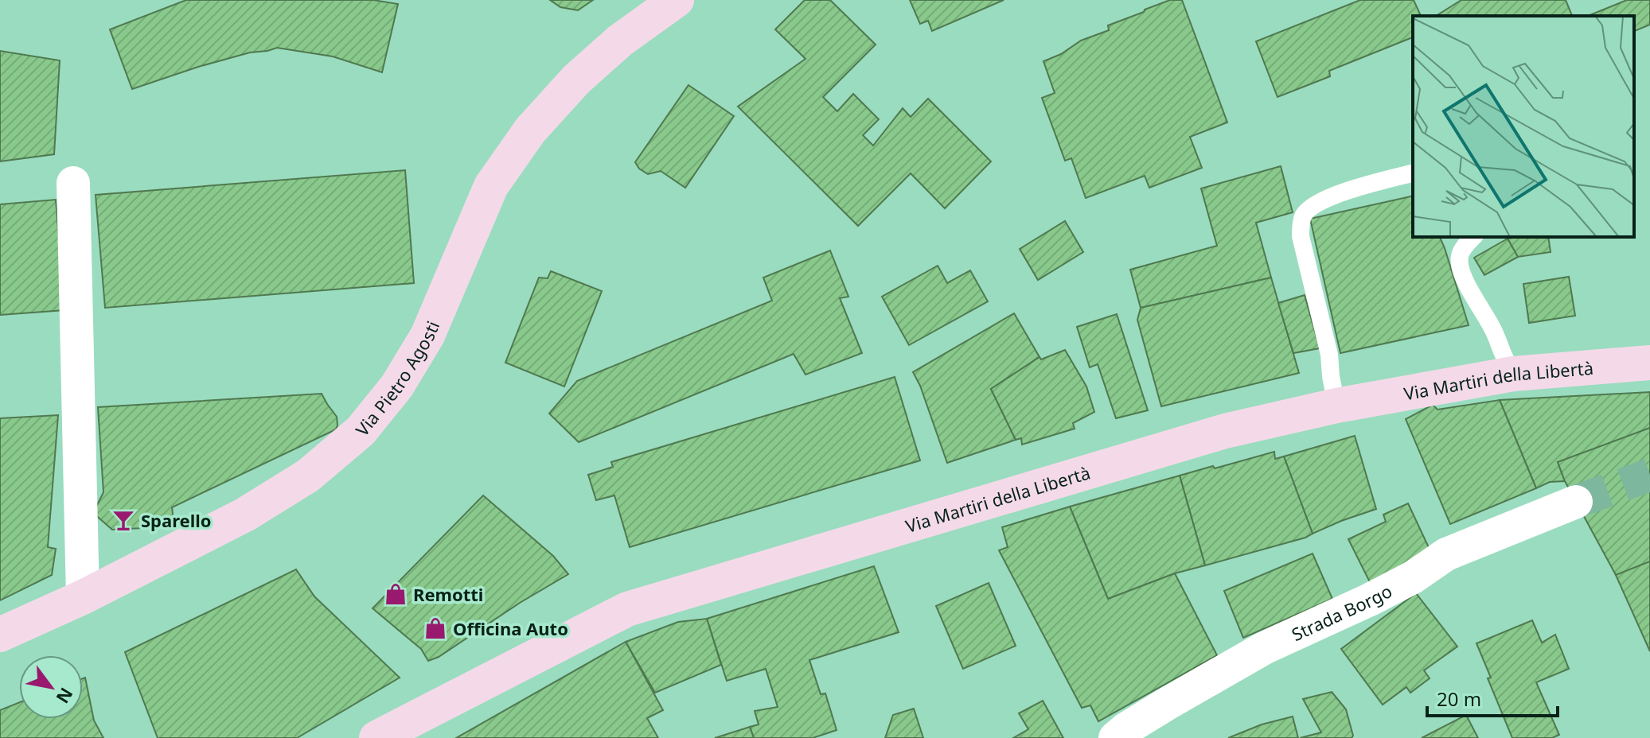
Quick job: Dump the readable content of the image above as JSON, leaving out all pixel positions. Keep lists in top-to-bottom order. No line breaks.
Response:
{"streets":{"main road":["Via Pietro Agosti","Via Martiri della Libertà"],"street":["Strada Borgo"]},"places":{"bar":["Sparello"],"shop":["Remotti","Officina Auto"]},"scale_bar":"20 m","north":"bottom right"}
